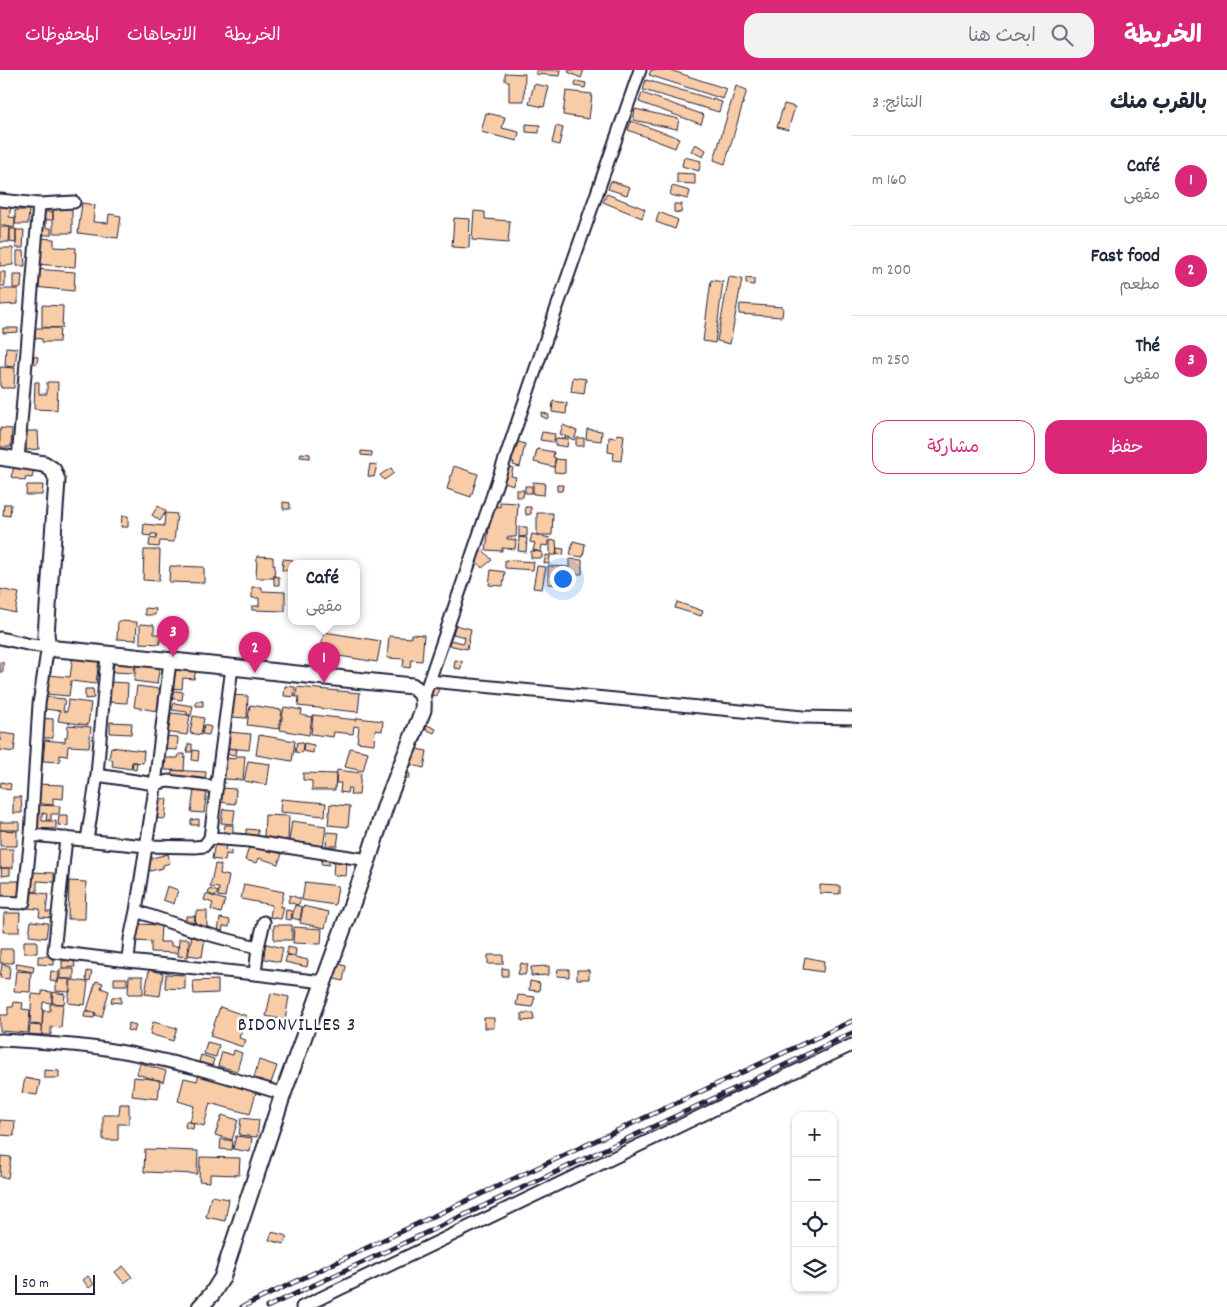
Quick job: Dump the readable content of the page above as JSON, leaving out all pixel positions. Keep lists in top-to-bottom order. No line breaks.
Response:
{"districts":["BIDONVILLES 3"],"scale_bar":"50 m","page":{"header":"الخريطة","search":"ابحث هنا","nav":["الخريطة","الاتجاهات","المحفوظات"],"heading":["بالقرب منك","النتائج: 3"],"list":[{"mark":"1","name":"Café","note":"مقهى","value":"160 m"},{"mark":"2","name":"Fast food","note":"مطعم","value":"200 m"},{"mark":"3","name":"Thé","note":"مقهى","value":"250 m"}],"buttons":["حفظ","مشاركة"],"popup":["Café","مقهى"],"pins":["3","2","1"],"map_buttons":["+","−"],"scale":"50 m"}}
